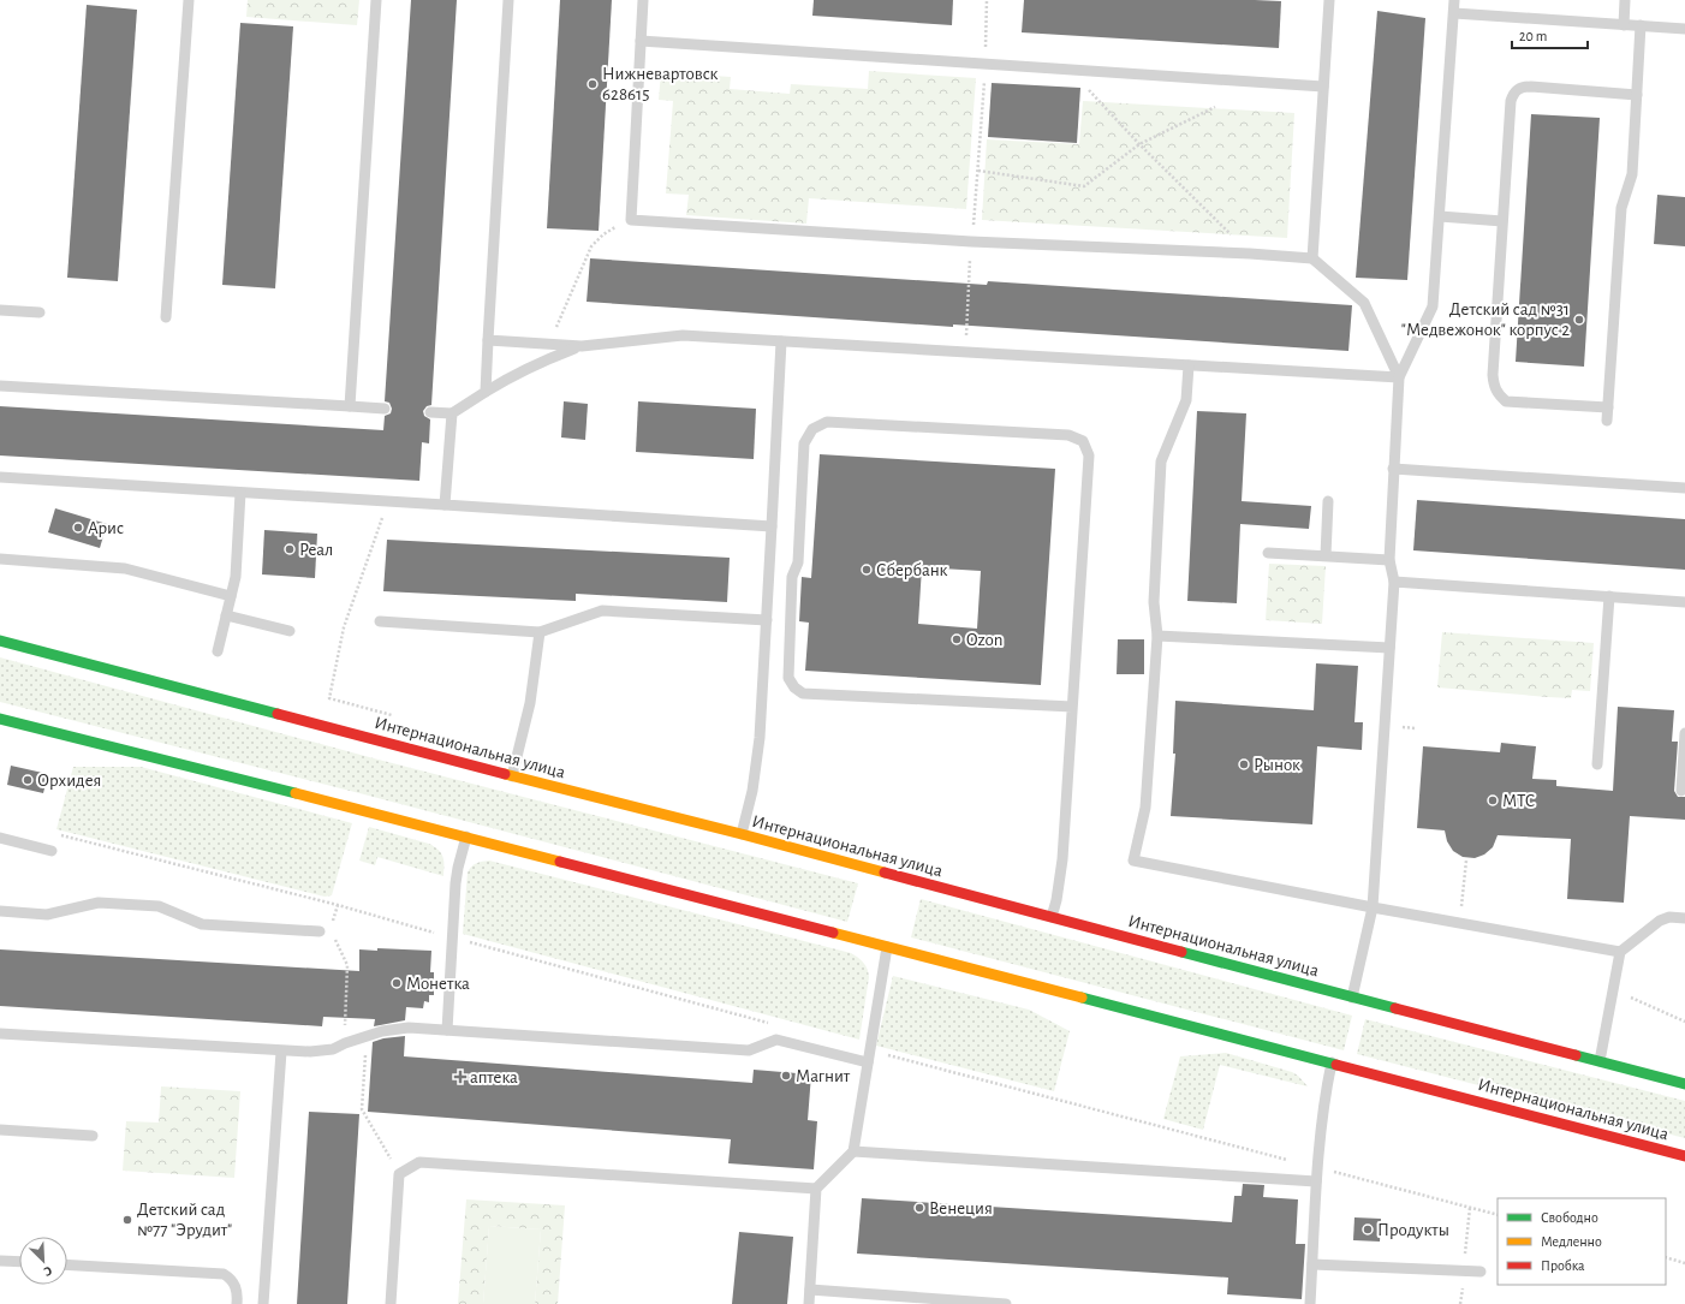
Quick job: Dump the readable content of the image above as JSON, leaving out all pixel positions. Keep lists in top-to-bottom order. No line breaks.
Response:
{"streets":{"main road":["Интернациональная улица"]},"places":{"other":["Нижневартовск 628615","Детский сад №31 \"Медвежонок\" корпус 2","Арис","Реал","Сбербанк","Ozon","Рынок","Орхидея","МТС","Монетка","Магнит","Венеция","Детский сад №77 \"Эрудит\"","Продукты"],"health":["аптека"]},"legend":["Свободно","Медленно","Пробка"],"scale_bar":"20 m","north":"bottom right"}
